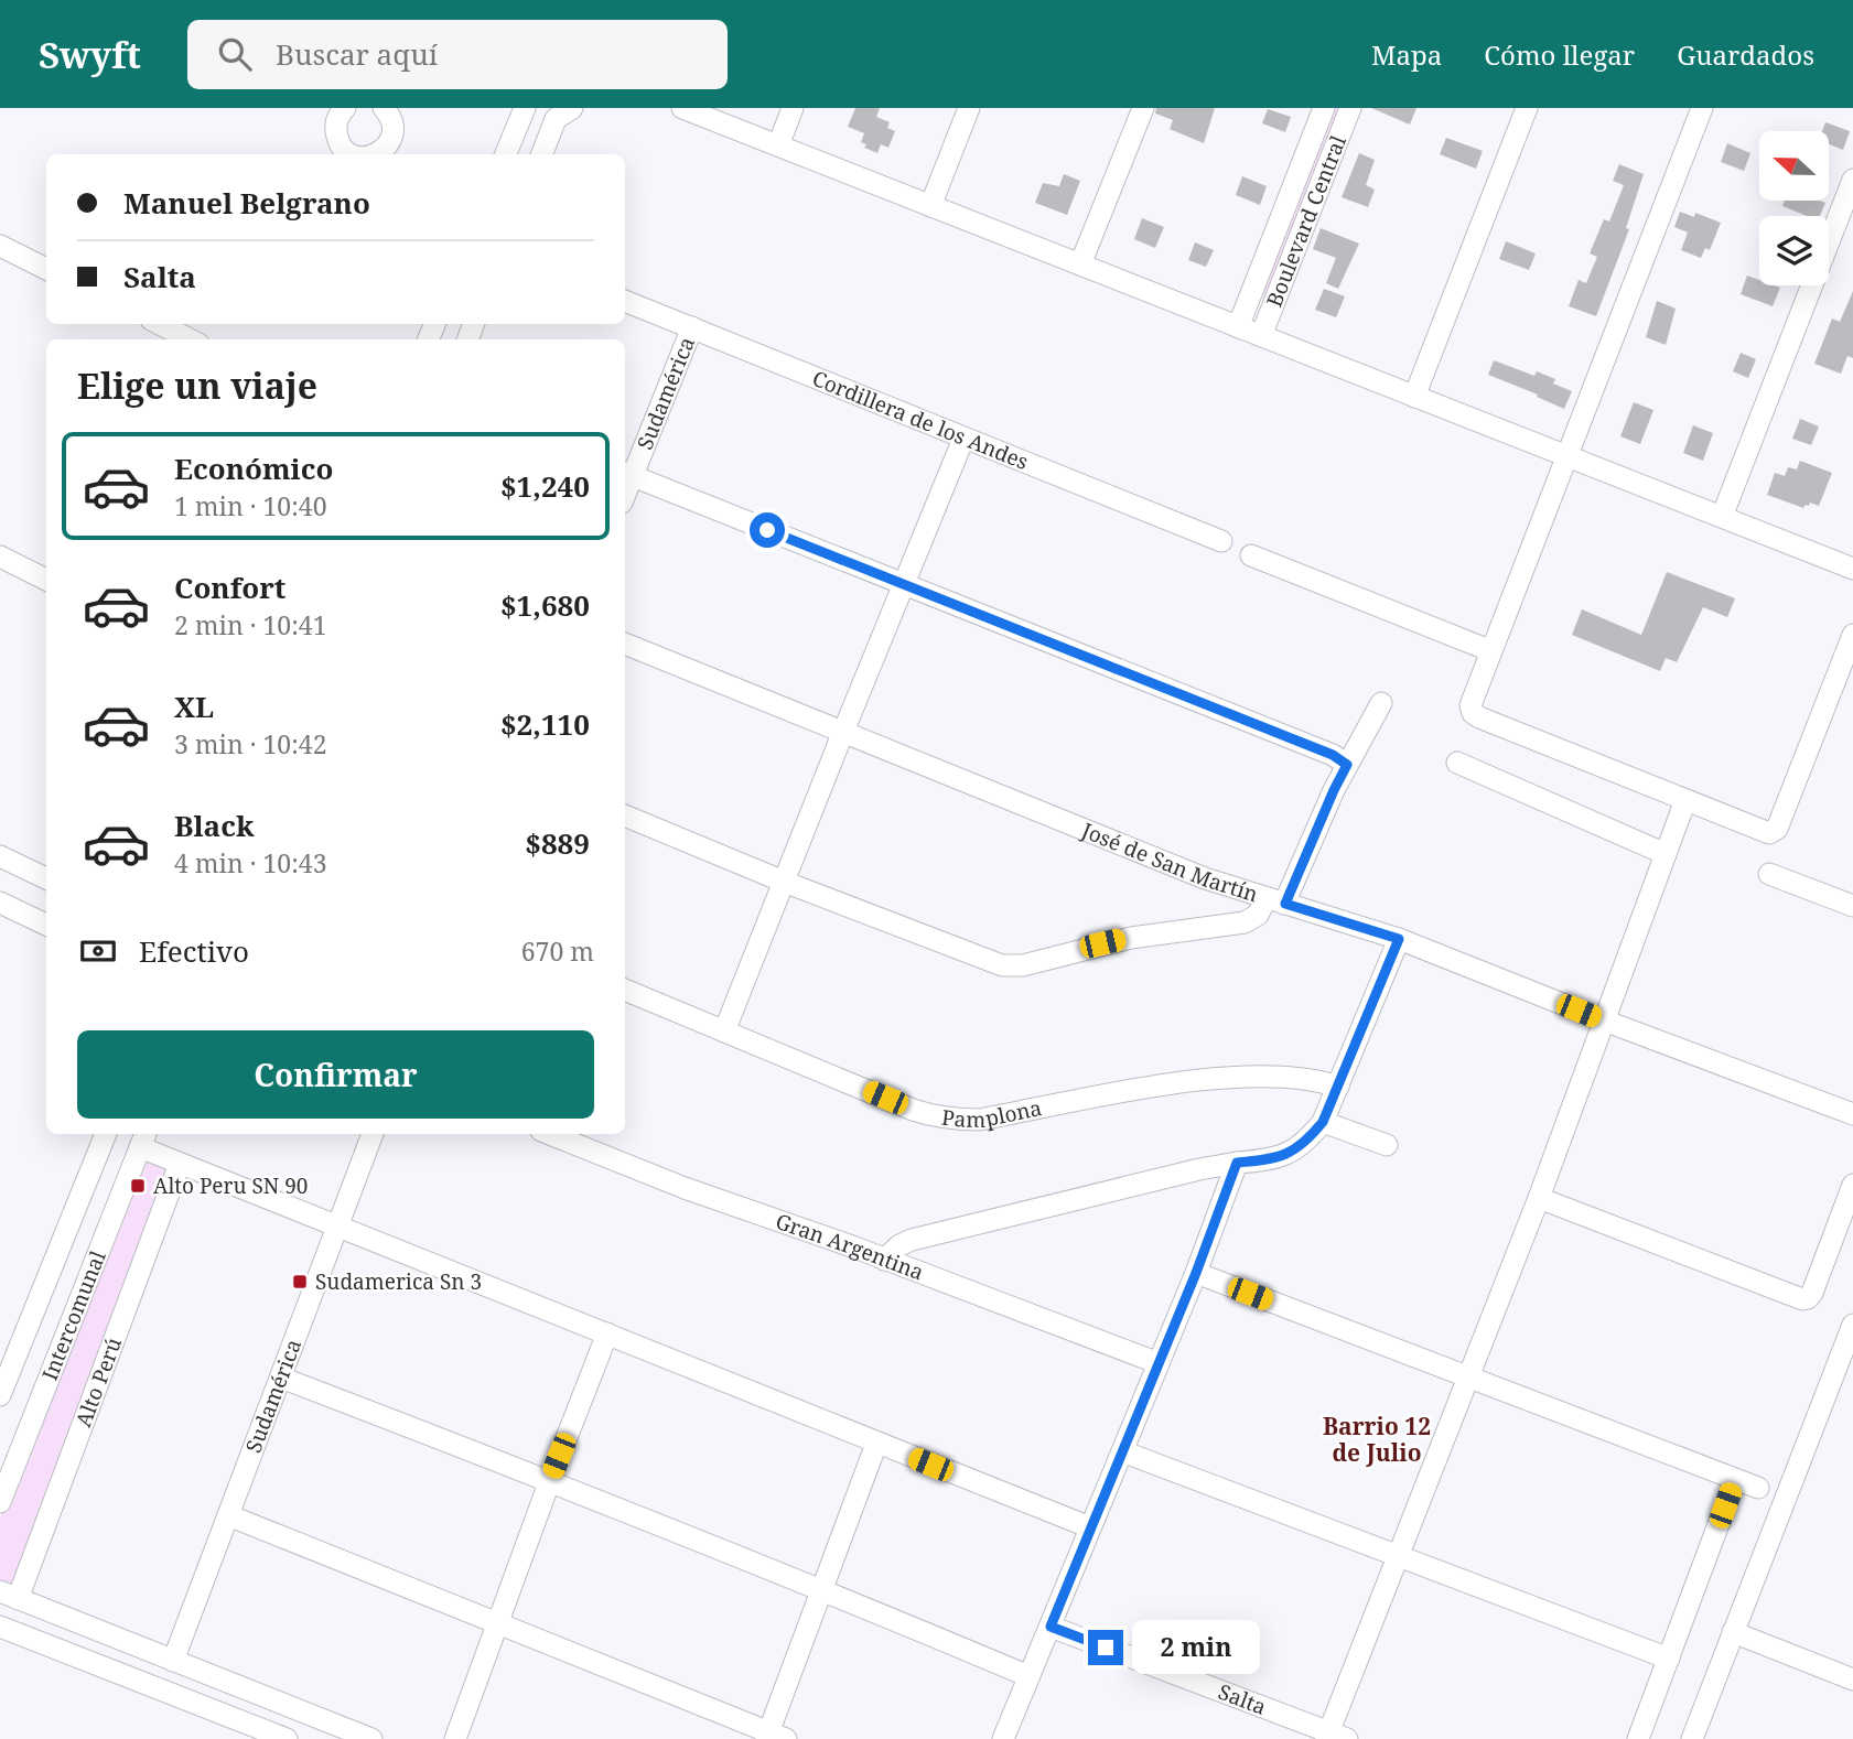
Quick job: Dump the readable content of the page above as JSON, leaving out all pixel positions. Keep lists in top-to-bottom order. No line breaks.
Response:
{"streets":{"street":["Boulevard Central","Sudamérica","Cordillera de los Andes","José de San Martín","Pamplona","Gran Argentina","Intercomunal","Alto Perú","Salta"]},"crossings":[["Sudamérica","Cordillera de los Andes"]],"districts":["Barrio 12 de Julio"],"places":{"transit":["Alto Peru SN 90","Sudamerica Sn 3"]},"north":"left","page":{"header":"Swyft","search":"Buscar aquí","nav":["Mapa","Cómo llegar","Guardados"],"banner":["Manuel Belgrano","Salta"],"heading":"Elige un viaje","list":[{"name":"Económico","note":"1 min · 10:40","value":"$1,240"},{"name":"Confort","note":"2 min · 10:41","value":"$1,680"},{"name":"XL","note":"3 min · 10:42","value":"$2,110"},{"name":"Black","note":"4 min · 10:43","value":"$889"}],"pay":["Efectivo","670 m"],"buttons":"Confirmar","bubble":"2 min"}}
